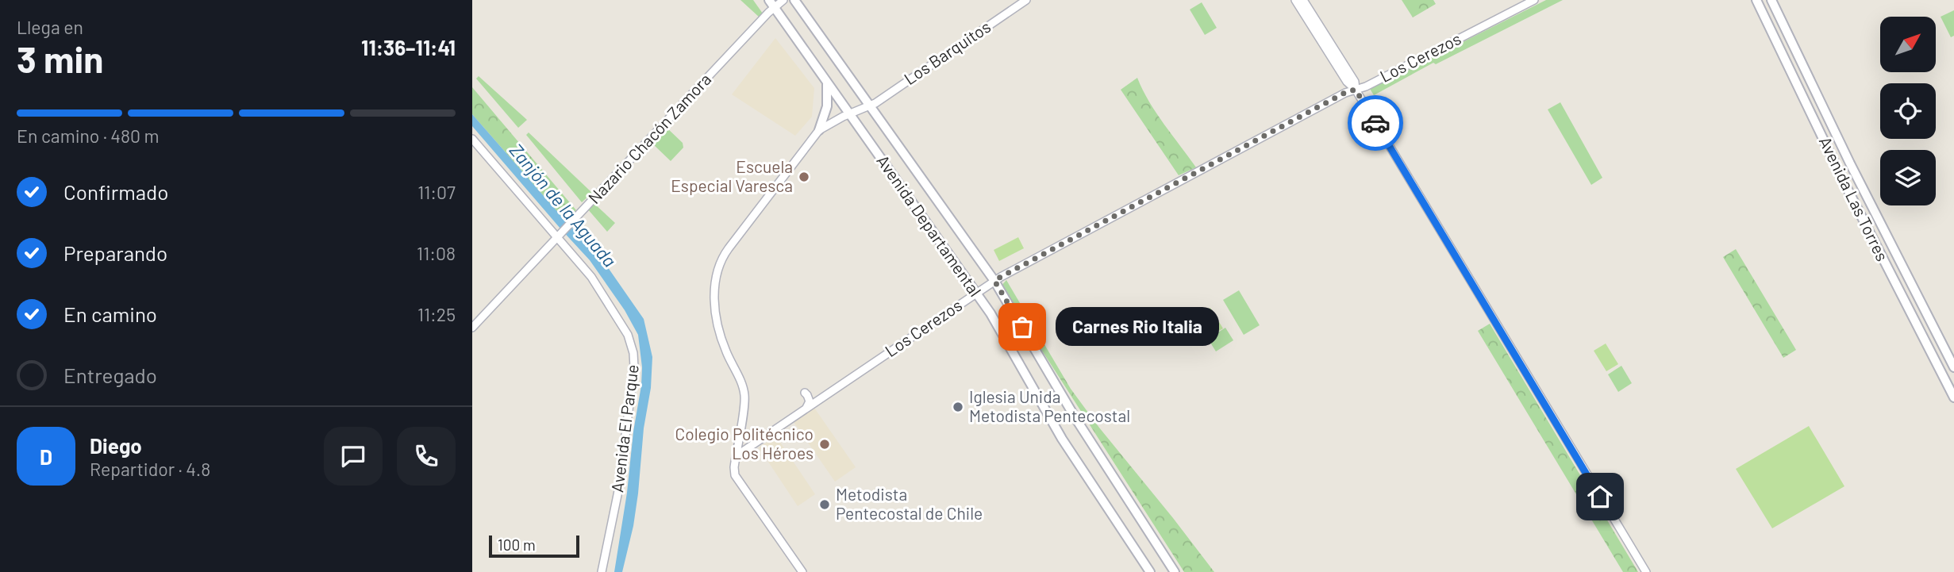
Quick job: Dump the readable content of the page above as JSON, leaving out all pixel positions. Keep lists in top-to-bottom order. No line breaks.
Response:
{"streets":{"main road":["Avenida Las Torres","Avenida Departamental"],"street":["Los Barquitos","Los Cerezos","Nazario Chacón Zamora","Avenida El Parque"]},"crossings":[["Los Barquitos","Avenida Departamental"],["Los Cerezos","Avenida Departamental"],["Nazario Chacón Zamora","Avenida Departamental"],["Nazario Chacón Zamora","Avenida El Parque"]],"water":["Zanjón de la Aguada"],"places":["Escuela Especial Varesca","Carnes Rio Italia","Iglesia Unida Metodista Pentecostal","Colegio Politécnico Los Héroes","Metodista Pentecostal de Chile"],"scale_bar":"100 m","north":"top right","page":{"heading":["3 min","Llega en","11:36–11:41"],"panel":["Diego","Repartidor · 4.8"],"bar":"En camino · 480 m","list":[["Confirmado","11:07"],["Preparando","11:08"],["En camino","11:25"],"Entregado"],"bubble":"Carnes Rio Italia","round":"D","scale":"100 m"}}
